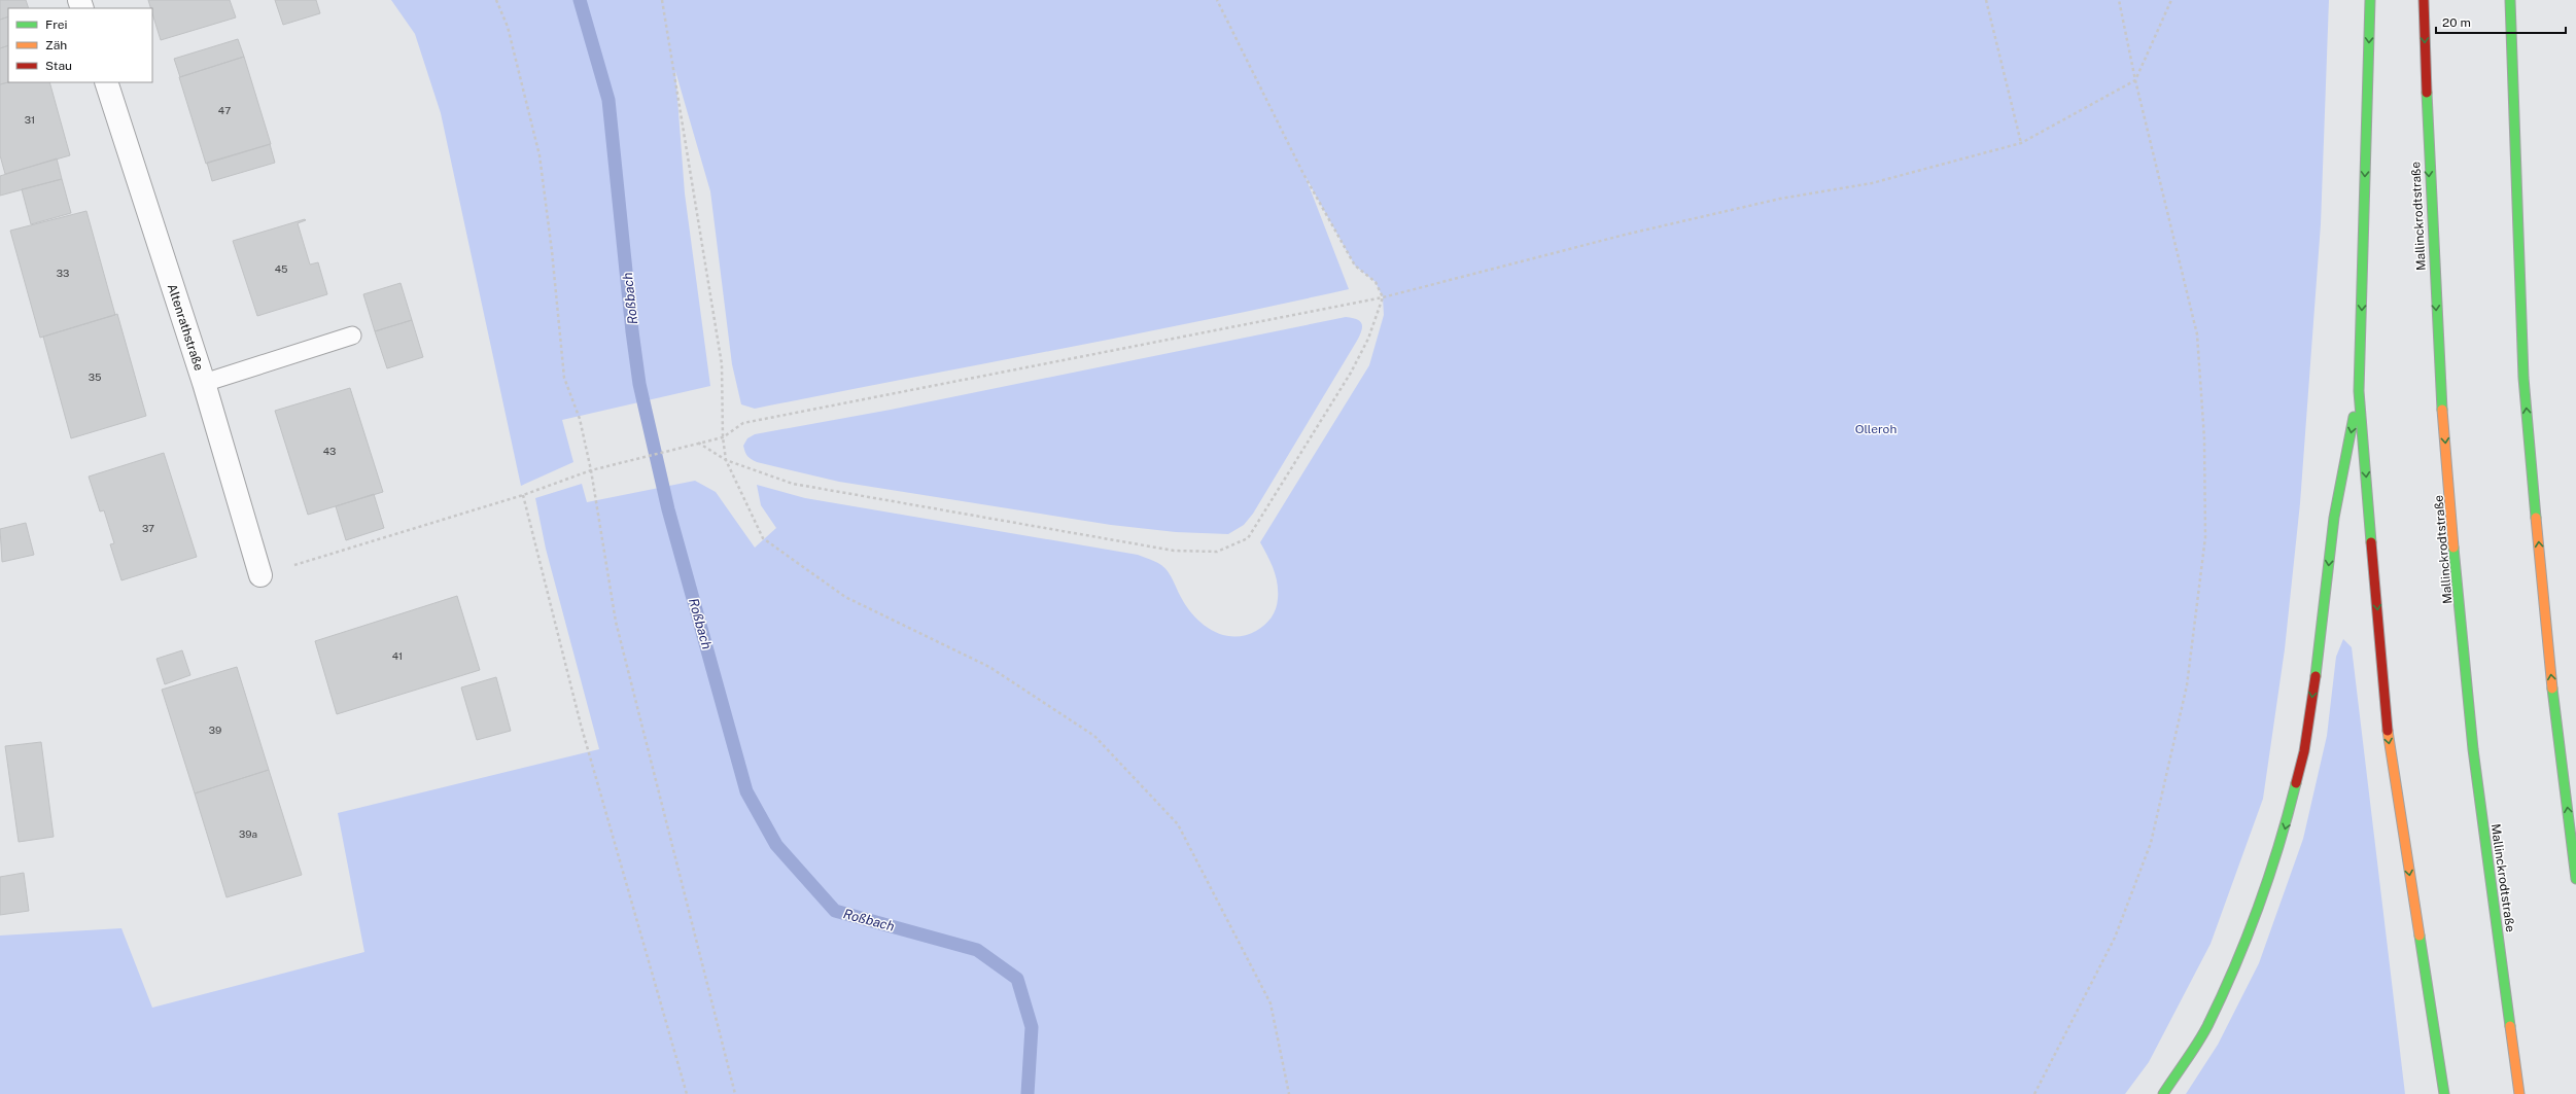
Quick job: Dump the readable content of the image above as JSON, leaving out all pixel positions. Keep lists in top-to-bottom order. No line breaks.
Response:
{"streets":{"highway":["Mallinckrodtstraße"],"street":["Altenrathstraße"]},"water":["Roßbach"],"parks":["Olleroh"],"house_numbers":["47","31","45","33","35","43","37","41","39","39a"],"legend":["Frei","Zäh","Stau"],"scale_bar":"20 m"}
